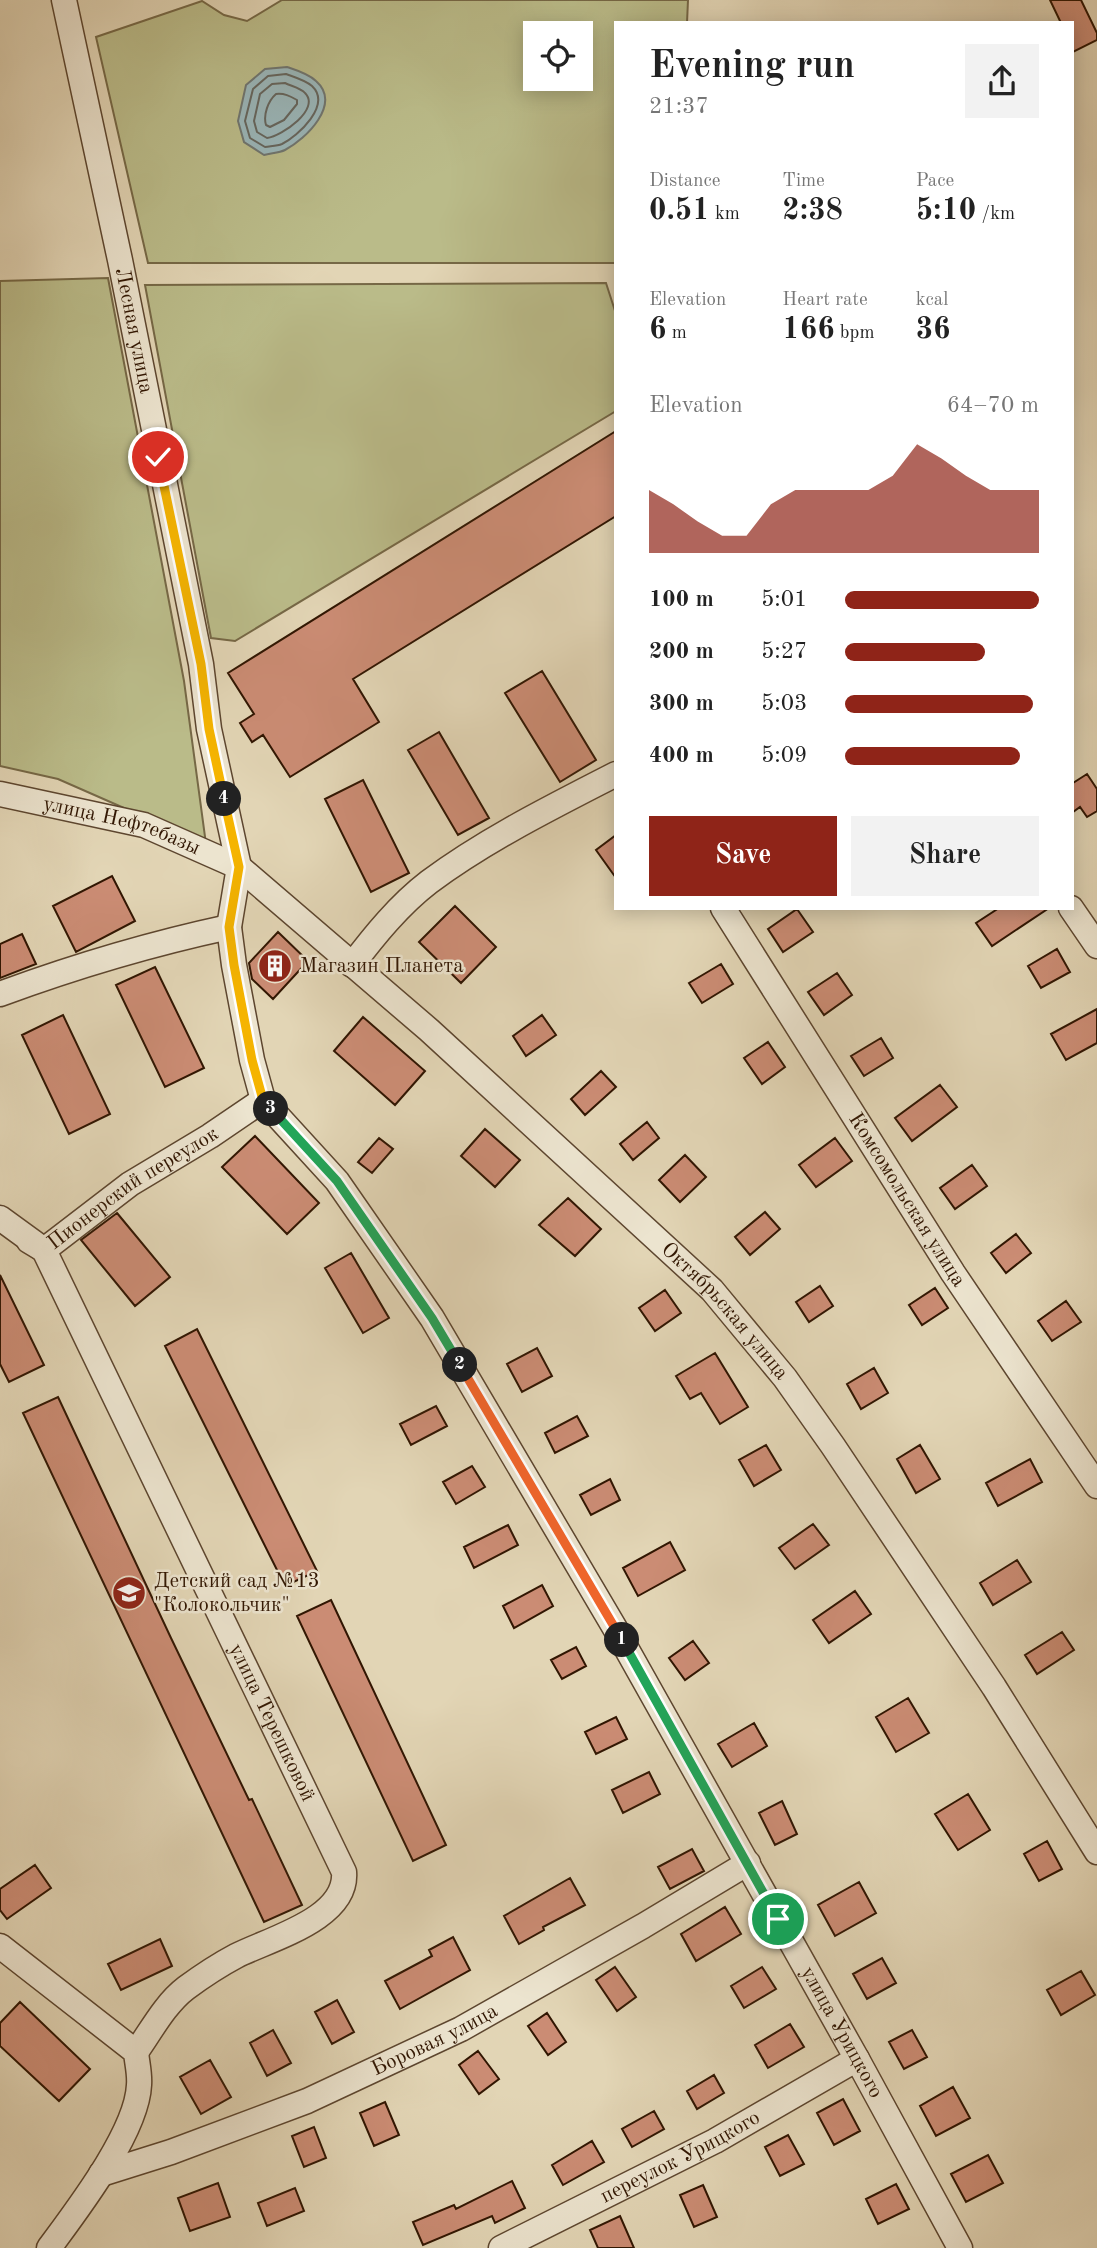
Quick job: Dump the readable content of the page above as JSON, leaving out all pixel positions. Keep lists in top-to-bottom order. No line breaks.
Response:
{"streets":{"street":["Лесная улица","улица Нефтебазы","Пионерский переулок","Комсомольская улица","Октябрьская улица","улица Терешковой","улица Урицкого","Боровая улица","переулок Урицкого"]},"crossings":[["Лесная улица","улица Нефтебазы"],["Лесная улица","Октябрьская улица"],["Лесная улица","улица Урицкого"],["улица Нефтебазы","Октябрьская улица"],["улица Нефтебазы","улица Урицкого"],["Пионерский переулок","улица Терешковой"],["Пионерский переулок","улица Урицкого"],["Октябрьская улица","улица Урицкого"],["улица Урицкого","Боровая улица"],["улица Урицкого","переулок Урицкого"]],"places":{"building":["Магазин Планета"],"school or university":["Детский сад №13 \"Колокольчик\""]},"page":{"heading":["Evening run","21:37"],"stats":[["Distance","0.51 km"],["Time","2:38"],["Pace","5:10 /km"],["Elevation","6 m"],["Heart rate","166 bpm"],["kcal","36"]],"chart":["Elevation","64–70 m"],"list":[{"name":"100 m","note":"5:01"},{"name":"200 m","note":"5:27"},{"name":"300 m","note":"5:03"},{"name":"400 m","note":"5:09"}],"pins":["4","3","2","1"],"buttons":["Save","Share"]}}
